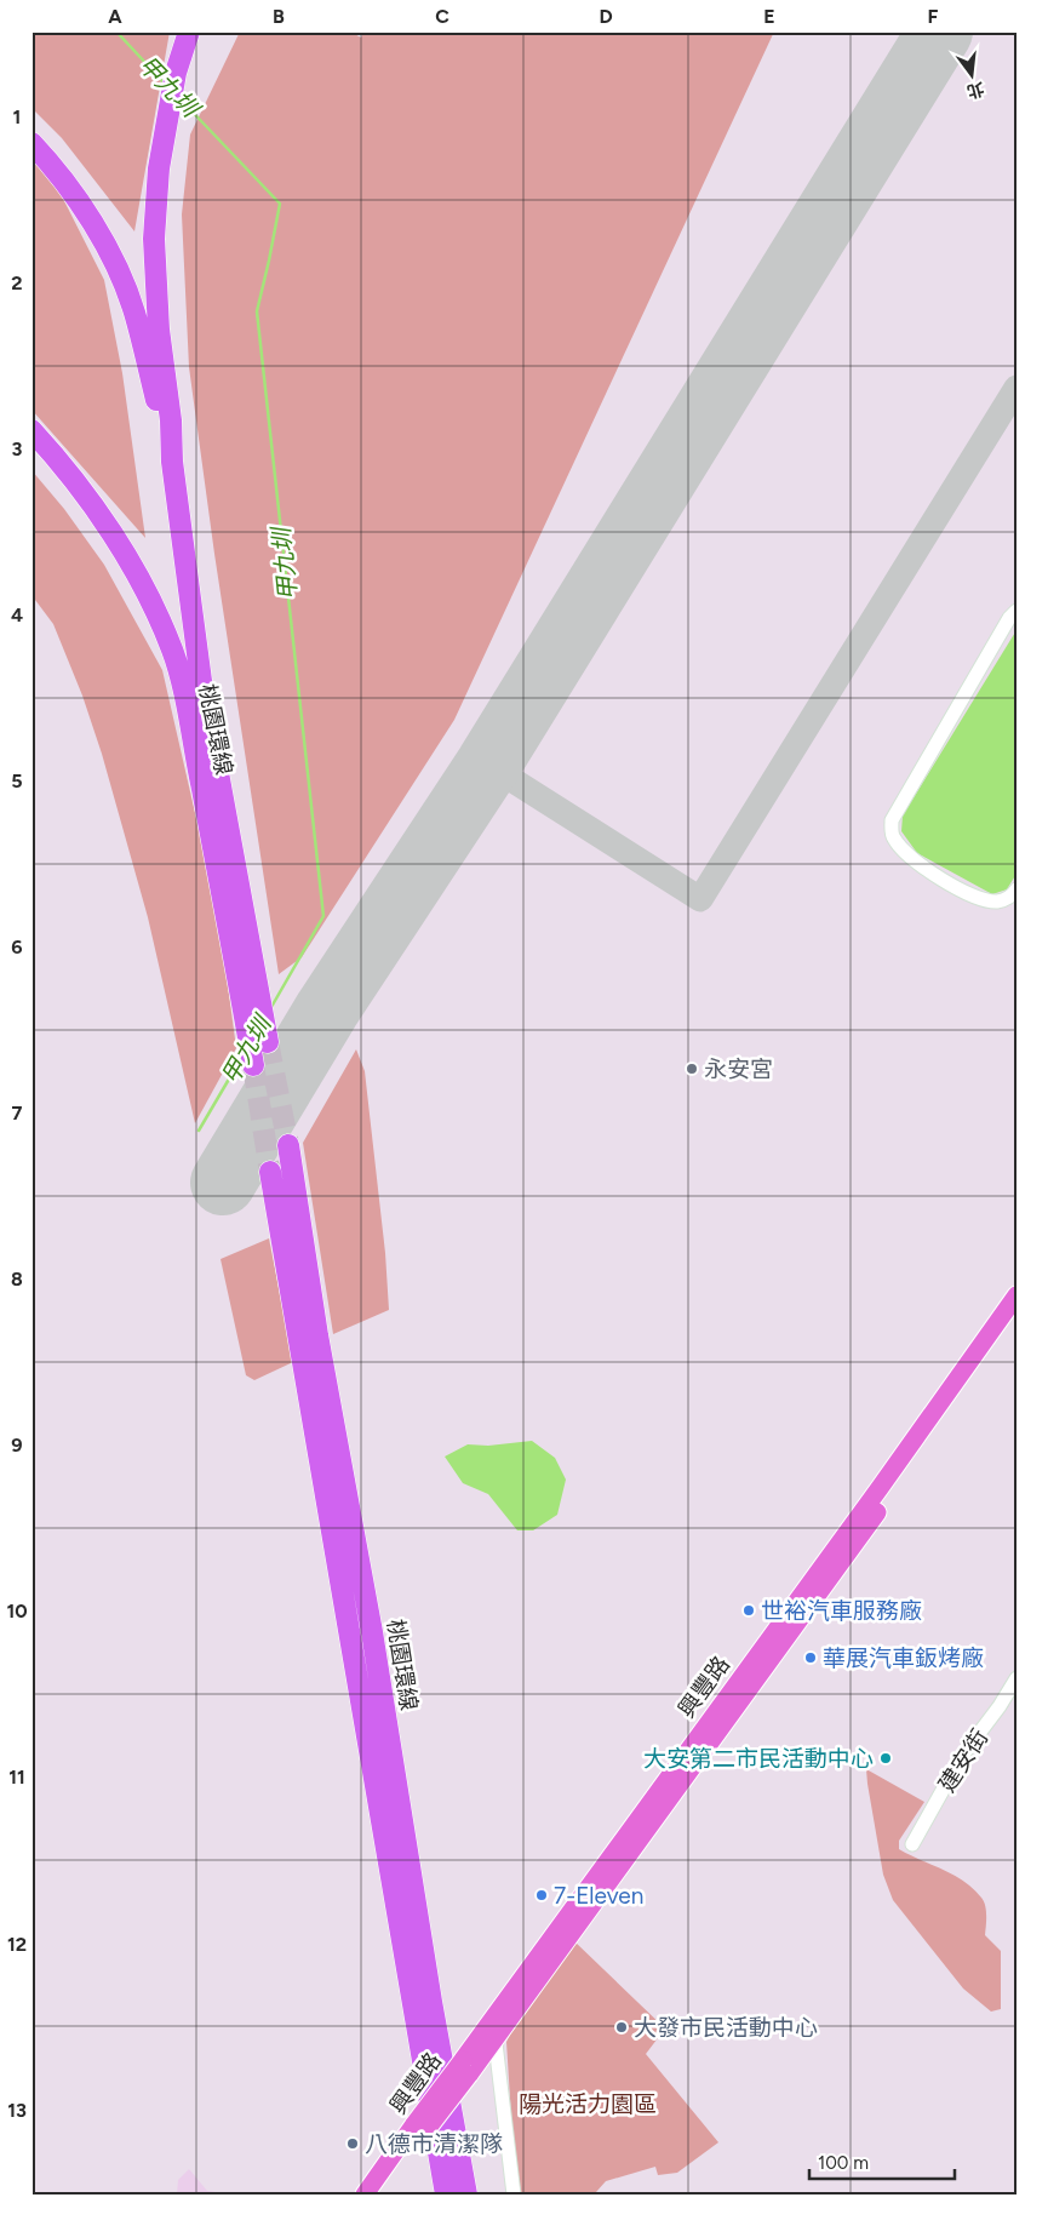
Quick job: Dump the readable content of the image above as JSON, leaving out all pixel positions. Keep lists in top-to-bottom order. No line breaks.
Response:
{"streets":{"highway":["桃園環線"],"main road":["興豐路"],"street":["建安街"]},"water":["甲九圳"],"parks":["陽光活力園區"],"places":["永安宮","世裕汽車服務廠","華展汽車鈑烤廠","大安第二市民活動中心","7-Eleven","大發市民活動中心","八德市清潔隊"],"scale_bar":"100 m","north":"bottom","grid":{"columns":["A","B","C","D","E","F"],"rows":["1","2","3","4","5","6","7","8","9","10","11","12","13"]}}
